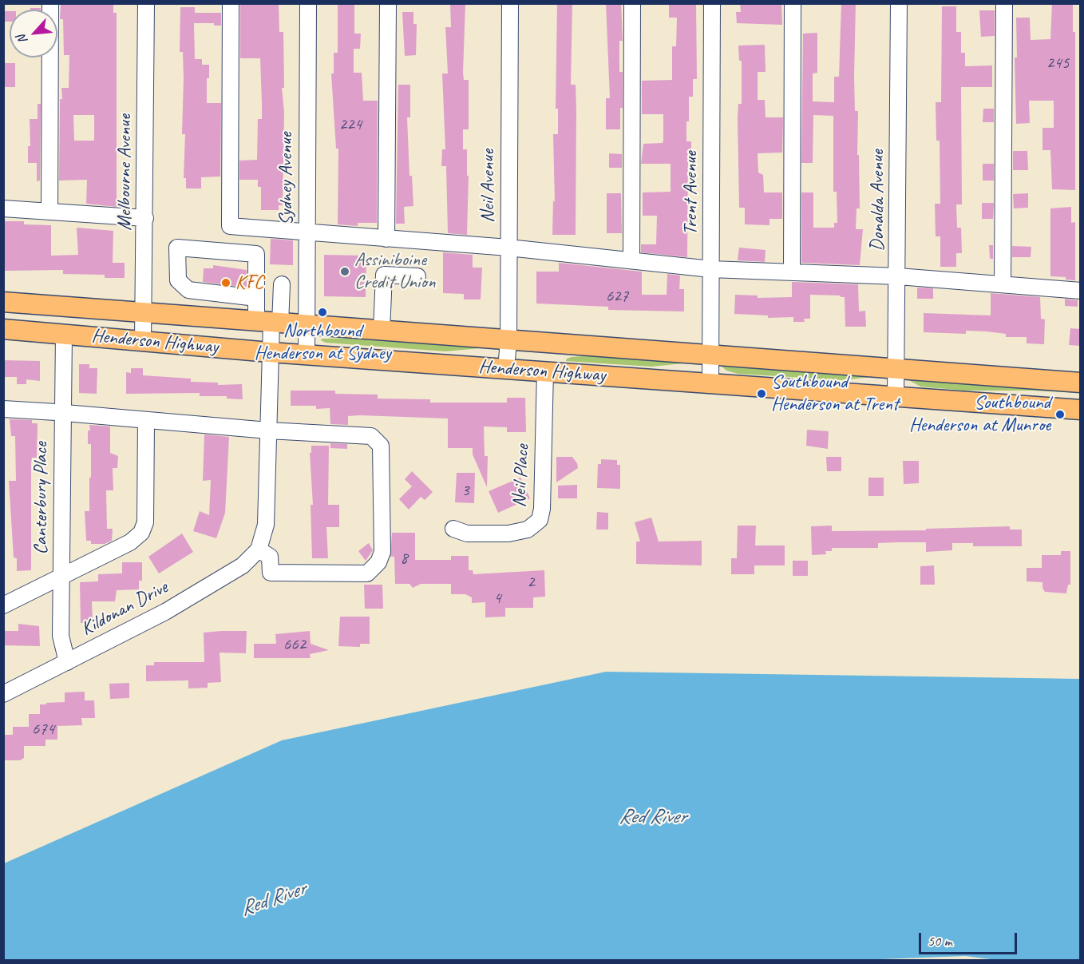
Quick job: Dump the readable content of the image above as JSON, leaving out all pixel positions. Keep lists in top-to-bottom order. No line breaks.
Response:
{"streets":{"main road":["Henderson Highway"],"street":["Melbourne Avenue","Sydney Avenue","Neil Avenue","Trent Avenue","Donalda Avenue","Neil Place","Canterbury Place","Kildonan Drive"]},"crossings":[["Melbourne Avenue","Henderson Highway"],["Sydney Avenue","Henderson Highway"],["Neil Avenue","Henderson Highway"],["Trent Avenue","Henderson Highway"],["Donalda Avenue","Henderson Highway"],["Henderson Highway","Neil Place"],["Henderson Highway","Canterbury Place"],["Henderson Highway","Kildonan Drive"],["Canterbury Place","Kildonan Drive"]],"water":["Red River"],"places":["Assiniboine Credit Union","KFC","Northbound Henderson at Sydney","Southbound Henderson at Trent","Southbound Henderson at Munroe"],"house_numbers":["245","224","627","3","8","2","4","662","674"],"scale_bar":"50 m","north":"bottom left"}
